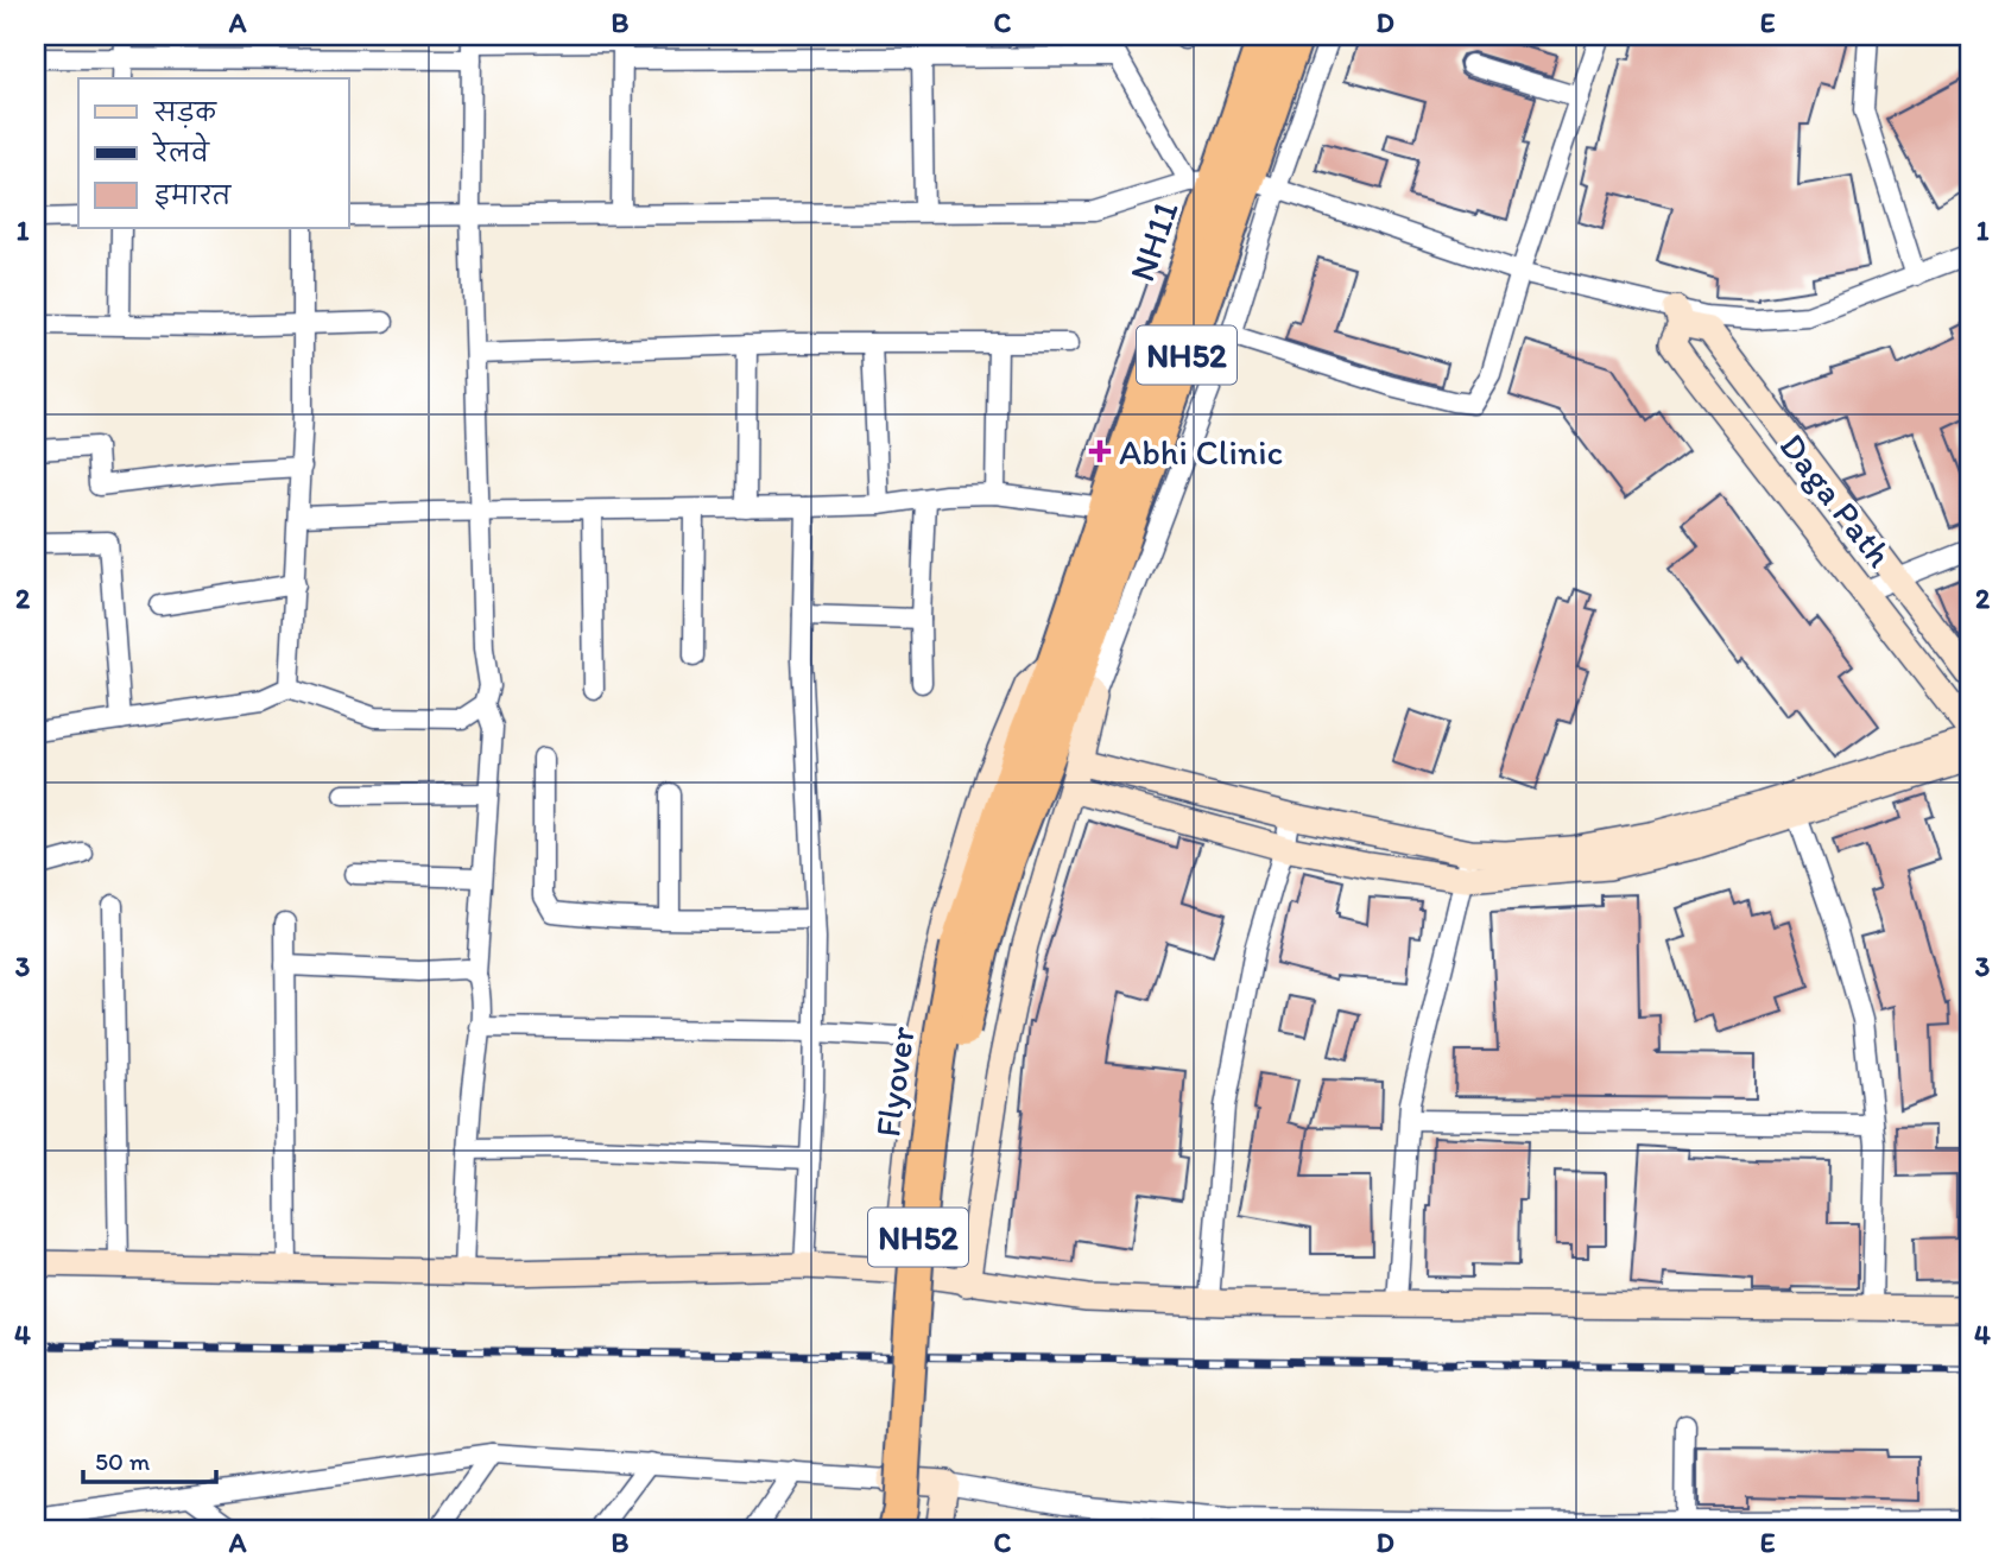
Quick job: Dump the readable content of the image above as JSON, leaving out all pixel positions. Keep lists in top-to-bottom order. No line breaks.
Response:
{"streets":{"highway":["NH11","NH52","Flyover"],"street":["Daga Path"]},"crossings":[["NH11","NH52"],["NH11","Flyover"],["NH52","Flyover"]],"places":{"health":["Abhi Clinic"]},"legend":["सड़क","रेलवे","इमारत"],"scale_bar":"50 m","grid":{"columns":["A","B","C","D","E"],"rows":["1","2","3","4"]}}
